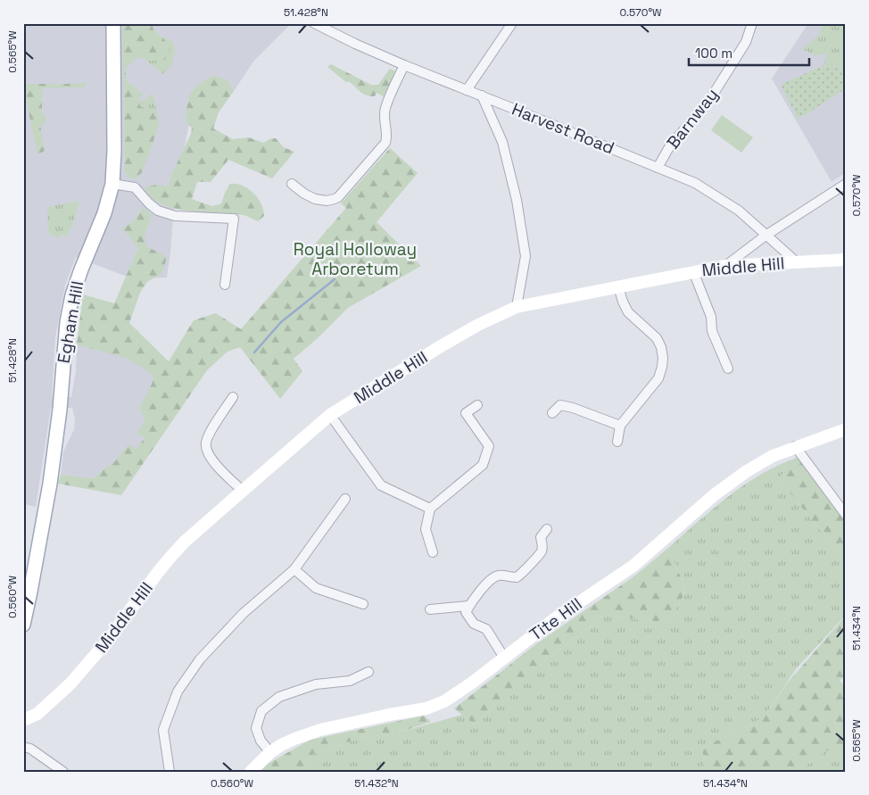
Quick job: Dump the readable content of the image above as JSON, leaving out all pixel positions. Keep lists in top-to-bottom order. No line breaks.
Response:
{"streets":{"main road":["Egham Hill"],"street":["Barnway","Harvest Road","Middle Hill","Tite Hill"]},"crossings":[["Barnway","Harvest Road"],["Harvest Road","Middle Hill"]],"parks":["Royal Holloway Arboretum"],"scale_bar":"100 m","coordinates":["51.428°N","0.570°W","0.565°W","0.560°W","51.434°N","51.432°N"]}
